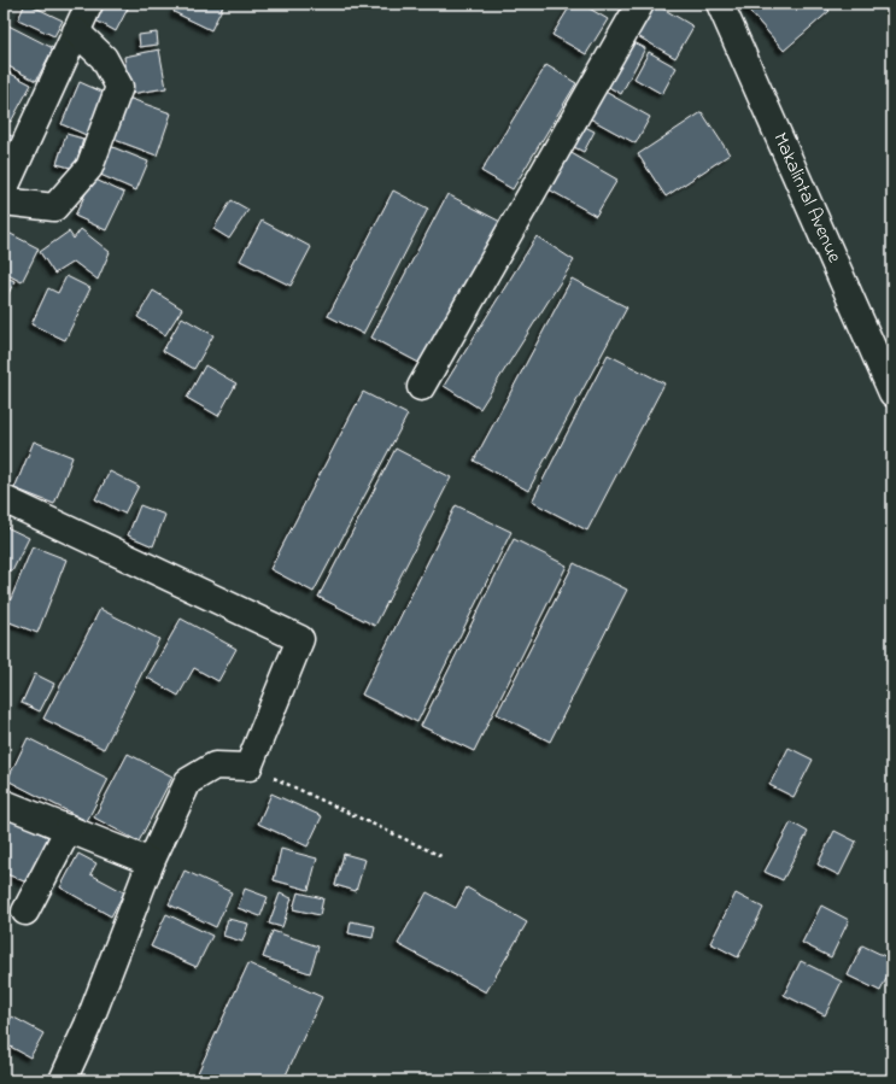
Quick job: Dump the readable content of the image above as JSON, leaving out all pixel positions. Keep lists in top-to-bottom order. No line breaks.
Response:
{"streets":{"street":["Makalintal Avenue"]}}
